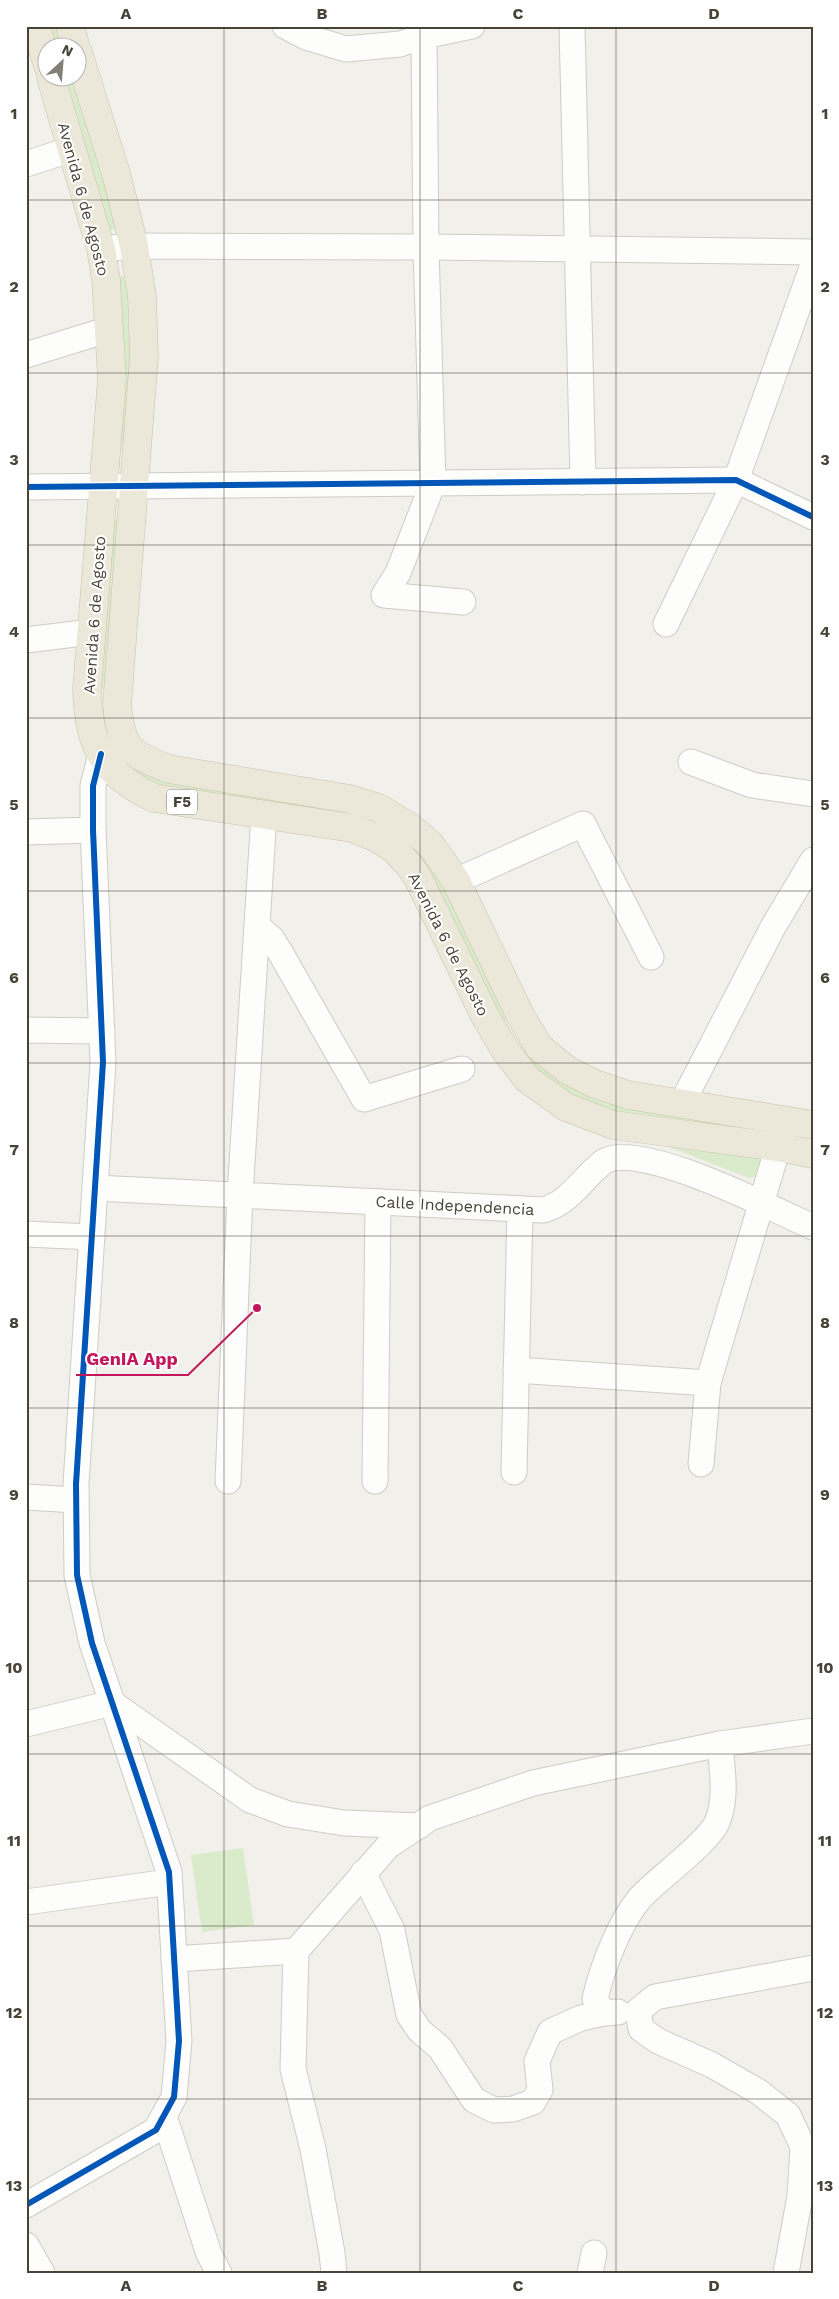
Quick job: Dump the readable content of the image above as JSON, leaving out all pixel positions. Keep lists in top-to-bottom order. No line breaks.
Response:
{"streets":{"highway":["Avenida 6 de Agosto","F5"],"street":["Calle Independencia"]},"places":["GenIA App"],"north":"top right","grid":{"columns":["A","B","C","D"],"rows":["1","2","3","4","5","6","7","8","9","10","11","12","13"]}}
